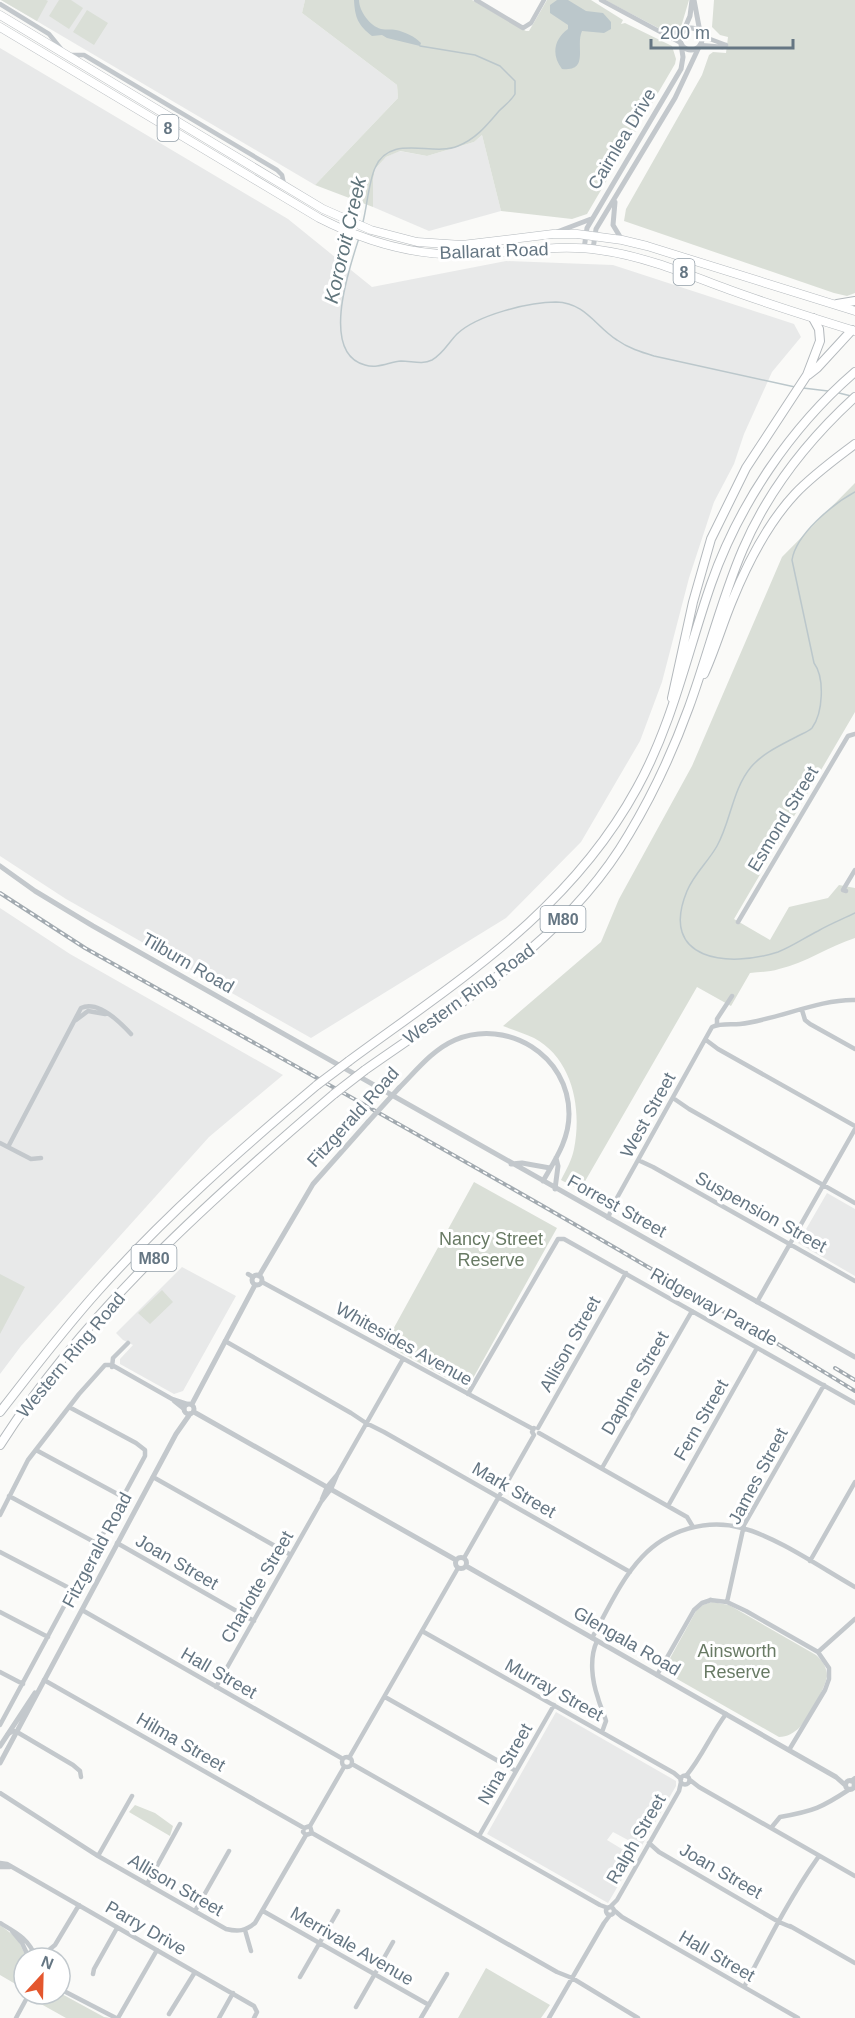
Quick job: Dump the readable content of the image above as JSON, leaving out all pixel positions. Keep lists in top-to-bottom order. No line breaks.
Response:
{"streets":{"highway":["8","Ballarat Road","M80","Western Ring Road"],"street":["Cairnlea Drive","Esmond Street","Tilburn Road","West Street","Fitzgerald Road","Forrest Street","Suspension Street","Ridgeway Parade","Whitesides Avenue","Allison Street","Daphne Street","Fern Street","James Street","Mark Street","Joan Street","Charlotte Street","Glengala Road","Hall Street","Murray Street","Hilma Street","Nina Street","Ralph Street","Parry Drive","Merrivale Avenue"]},"crossings":[["Cairnlea Drive","Ballarat Road"],["Tilburn Road","Forrest Street"],["West Street","Forrest Street"],["West Street","Suspension Street"],["Fitzgerald Road","Forrest Street"],["Fitzgerald Road","Whitesides Avenue"],["Fitzgerald Road","Mark Street"],["Fitzgerald Road","Joan Street"],["Fitzgerald Road","Hall Street"],["Fitzgerald Road","Hilma Street"],["Ridgeway Parade","Whitesides Avenue"],["Ridgeway Parade","Allison Street"],["Ridgeway Parade","Daphne Street"],["Ridgeway Parade","Fern Street"],["Ridgeway Parade","James Street"],["Whitesides Avenue","Allison Street"],["Whitesides Avenue","Daphne Street"],["Whitesides Avenue","Fern Street"],["Whitesides Avenue","Charlotte Street"],["Allison Street","Mark Street"],["Allison Street","Glengala Road"],["Mark Street","Charlotte Street"],["Joan Street","Charlotte Street"],["Joan Street","Ralph Street"],["Charlotte Street","Hall Street"],["Glengala Road","Ralph Street"],["Hall Street","Ralph Street"],["Murray Street","Nina Street"],["Murray Street","Ralph Street"]],"water":["Kororoit Creek"],"parks":["Nancy Street Reserve","Ainsworth Reserve"],"scale_bar":"200 m","north":"top"}
